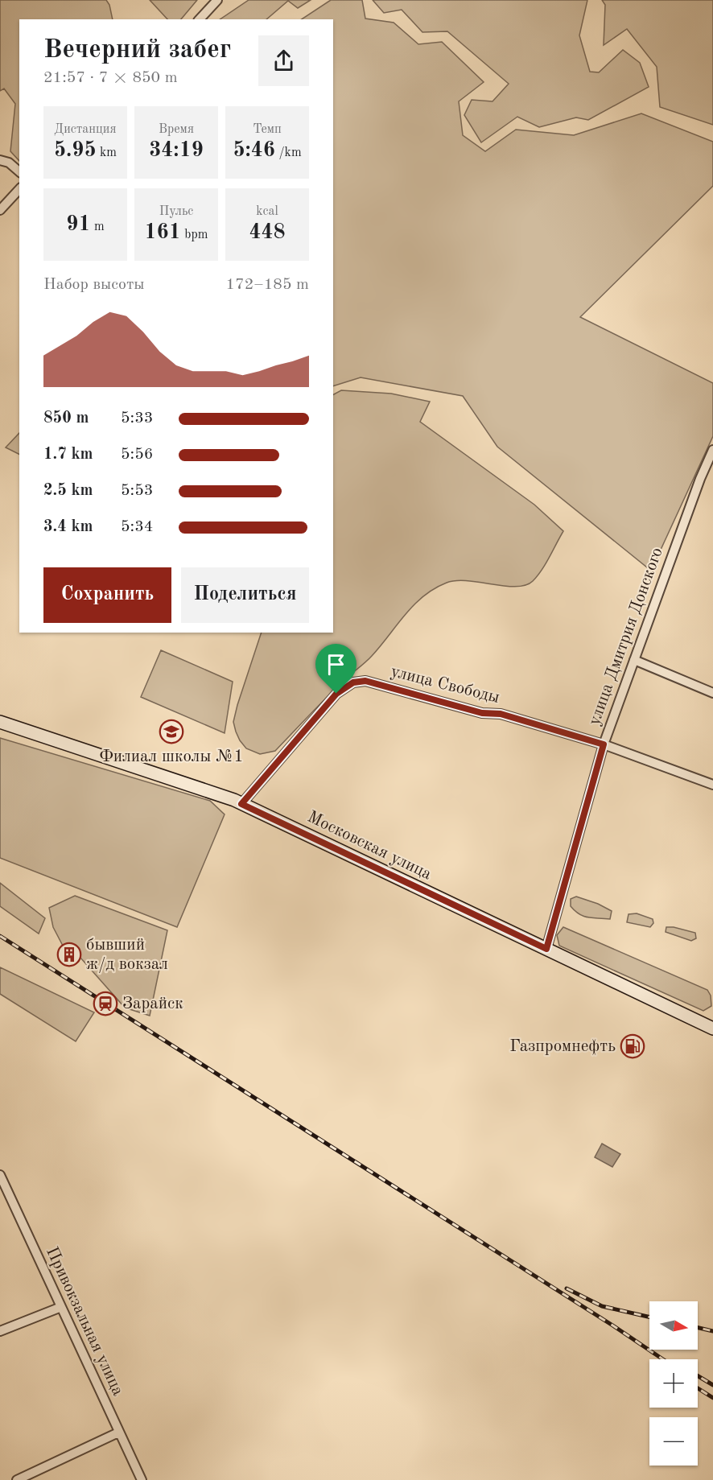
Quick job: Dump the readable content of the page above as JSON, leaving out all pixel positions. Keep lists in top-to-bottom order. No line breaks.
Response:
{"streets":{"main road":["Московская улица"],"street":["улица Дмитрия Донского","улица Свободы","Привокзальная улица"]},"crossings":[["улица Дмитрия Донского","улица Свободы"],["улица Дмитрия Донского","Московская улица"],["улица Свободы","Московская улица"]],"places":{"school or university":["Филиал школы №1"],"building":["бывший ж/д вокзал"],"station":["Зарайск"],"fuel station":["Газпромнефть"]},"north":"right","page":{"heading":["Вечерний забег","21:57 · 7 × 850 m"],"stats":[["Дистанция","5.95 km"],["Время","34:19"],["Темп","5:46 /km"],["91 m"],["Пульс","161 bpm"],["kcal","448"]],"chart":["Набор высоты","172–185 m"],"list":[{"name":"850 m","note":"5:33"},{"name":"1.7 km","note":"5:56"},{"name":"2.5 km","note":"5:53"},{"name":"3.4 km","note":"5:34"}],"buttons":["Сохранить","Поделиться"],"map_buttons":["+","−"]}}
